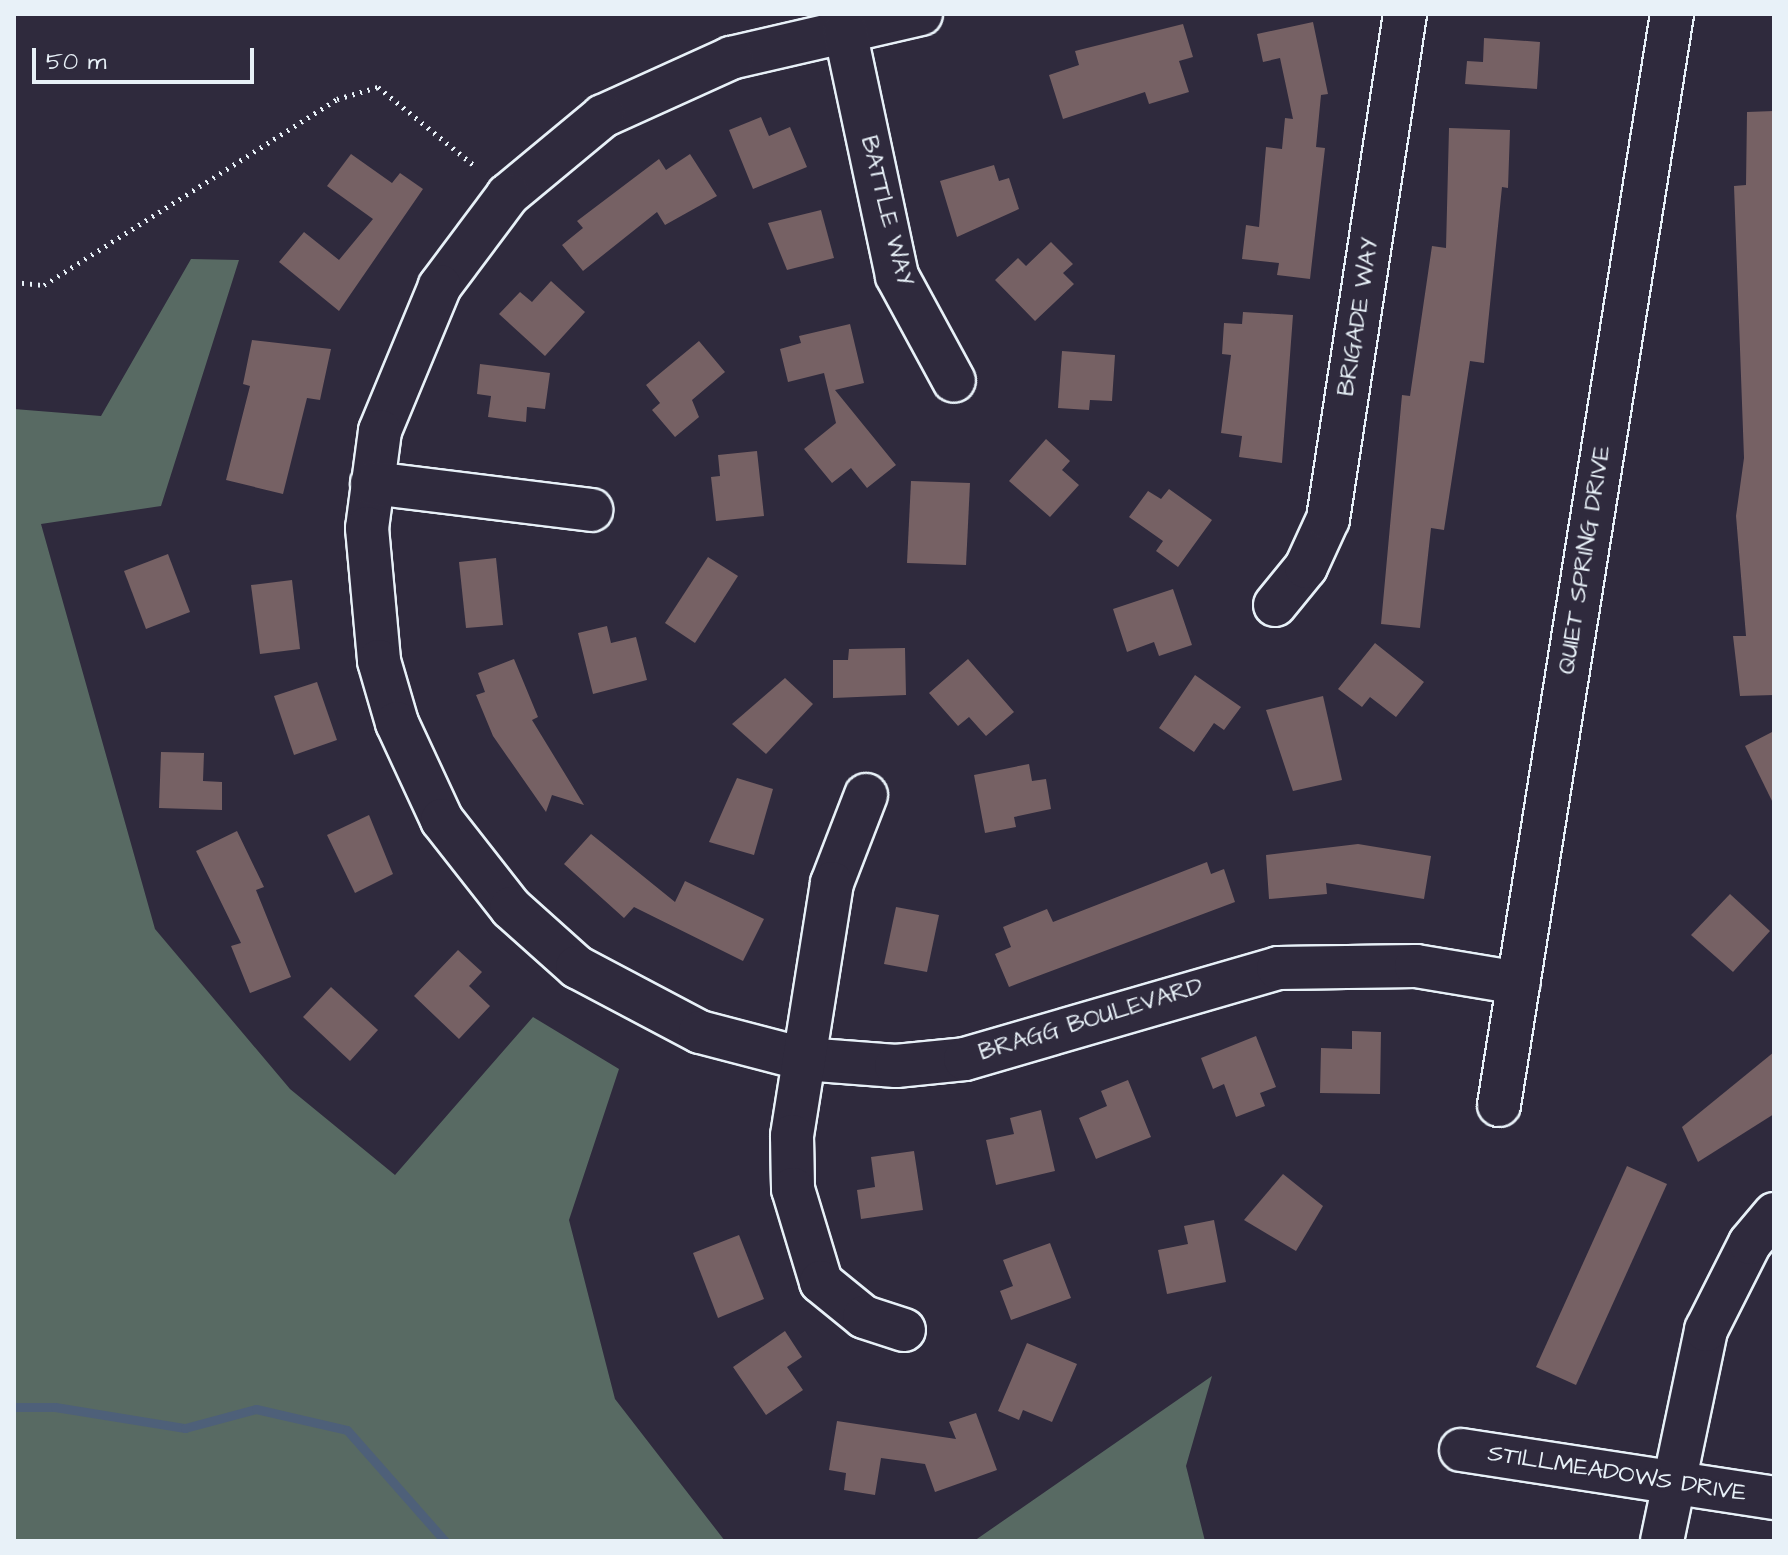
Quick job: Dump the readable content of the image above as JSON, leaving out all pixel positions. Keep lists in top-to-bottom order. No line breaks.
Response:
{"streets":{"street":["BATTLE WAY","BRIGADE WAY","QUIET SPRING DRIVE","BRAGG BOULEVARD","STILLMEADOWS DRIVE"]},"crossings":[["BATTLE WAY","BRAGG BOULEVARD"],["QUIET SPRING DRIVE","BRAGG BOULEVARD"]],"scale_bar":"50 m"}
